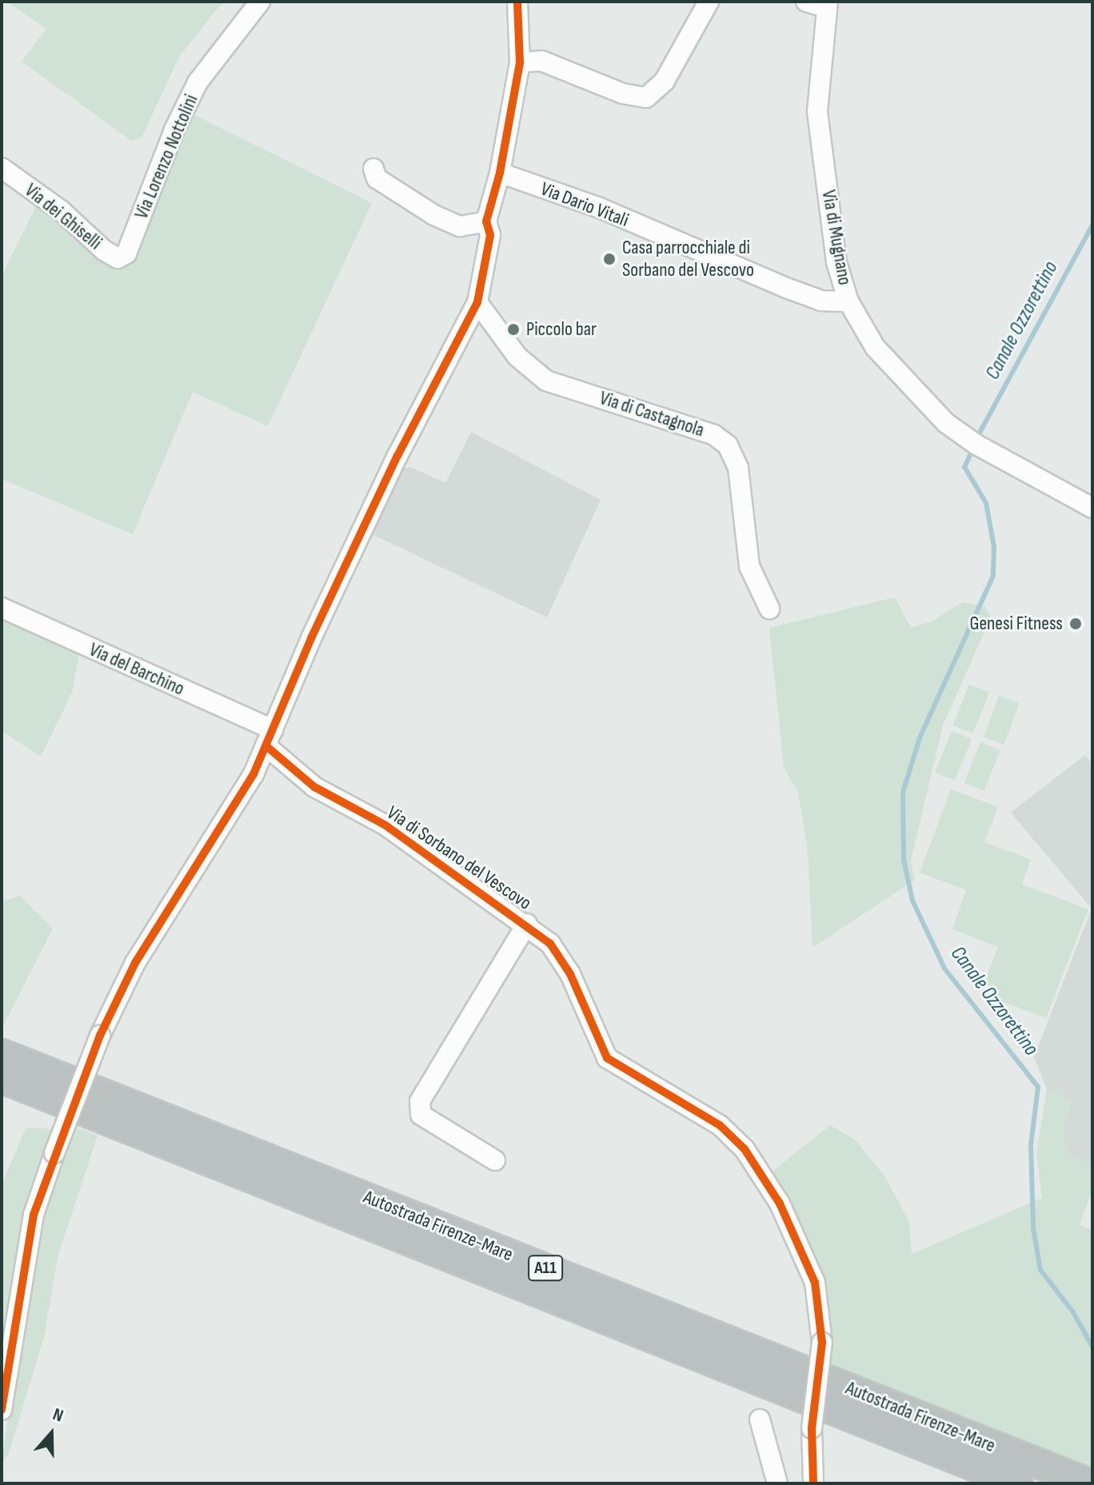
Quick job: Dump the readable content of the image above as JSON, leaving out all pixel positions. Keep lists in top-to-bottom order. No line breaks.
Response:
{"streets":{"highway":["Autostrada Firenze-Mare","A11"],"street":["Via Lorenzo Nottolini","Via Dario Vitali","Via dei Ghiselli","Via di Mugnano","Via di Castagnola","Via del Barchino","Via di Sorbano del Vescovo"]},"crossings":[["Via Lorenzo Nottolini","Via dei Ghiselli"],["Via Dario Vitali","Via di Mugnano"],["Via del Barchino","Via di Sorbano del Vescovo"]],"water":["Canale Ozzorettino"],"places":["Casa parrocchiale di Sorbano del Vescovo","Piccolo bar","Genesi Fitness"],"north":"top"}
